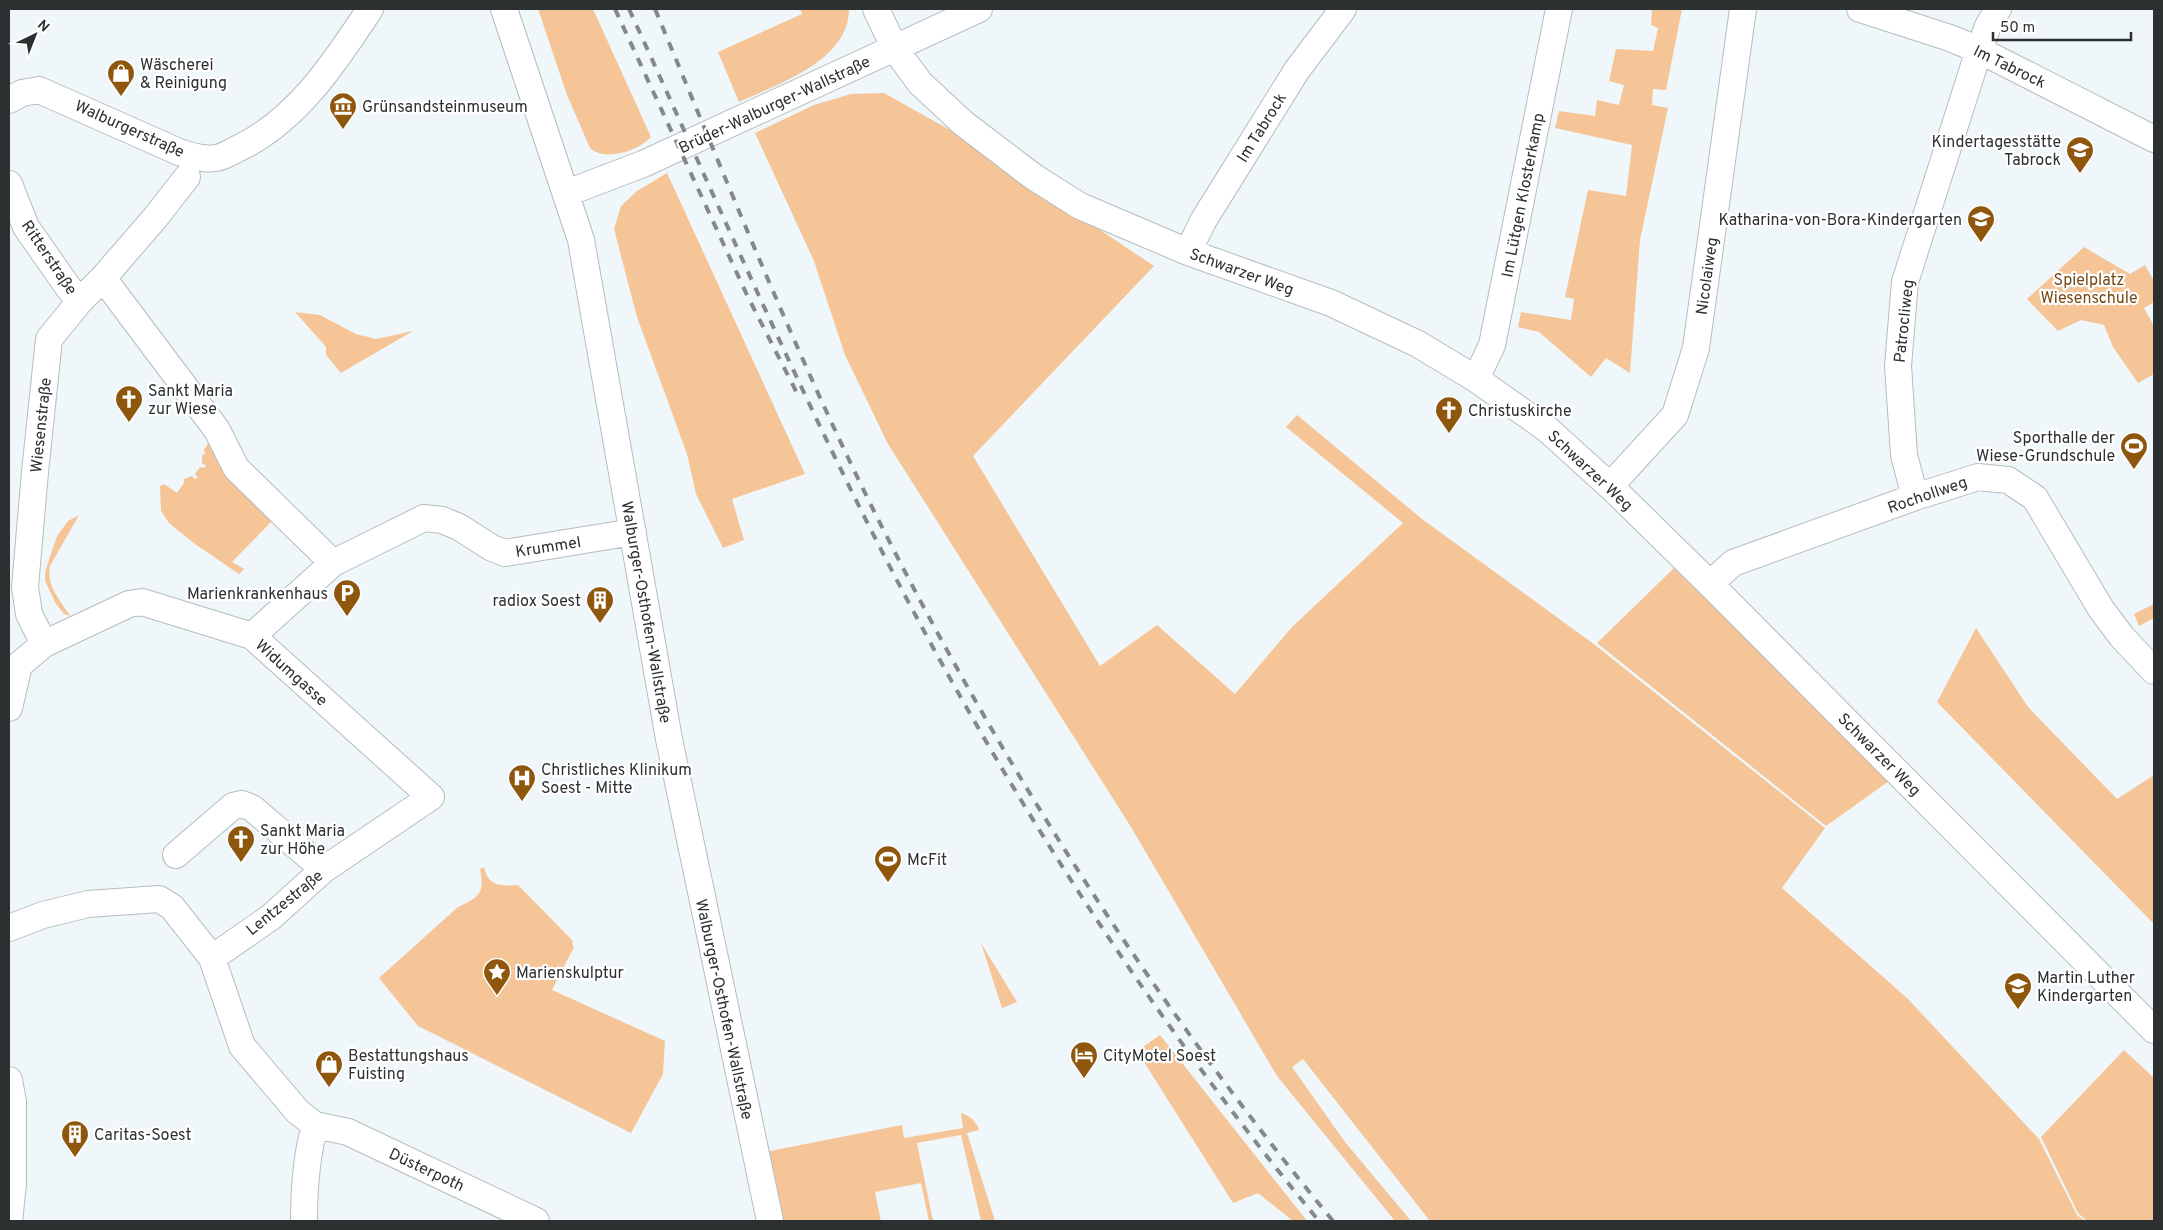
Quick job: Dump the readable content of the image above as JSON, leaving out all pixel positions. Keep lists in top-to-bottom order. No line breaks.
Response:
{"streets":{"street":["Im Tabrock","Brüder-Walburger-Wallstraße","Walburgerstraße","Im Lütgen Klosterkamp","Ritterstraße","Schwarzer Weg","Nicolaiweg","Patrocliweg","Wiesenstraße","Rochollweg","Krummel","Walburger-Osthofen-Wallstraße","Widumgasse","Lentzestraße","Düsterpoth"]},"crossings":[["Im Tabrock","Schwarzer Weg"],["Im Tabrock","Patrocliweg"],["Brüder-Walburger-Wallstraße","Schwarzer Weg"],["Brüder-Walburger-Wallstraße","Walburger-Osthofen-Wallstraße"],["Im Lütgen Klosterkamp","Schwarzer Weg"],["Ritterstraße","Wiesenstraße"],["Schwarzer Weg","Nicolaiweg"],["Schwarzer Weg","Rochollweg"],["Patrocliweg","Rochollweg"],["Wiesenstraße","Widumgasse"],["Krummel","Walburger-Osthofen-Wallstraße"],["Krummel","Widumgasse"],["Widumgasse","Lentzestraße"]],"parks":["Spielplatz Wiesenschule"],"places":{"shop":["Wäscherei & Reinigung","Bestattungshaus Fuisting"],"museum":["Grünsandsteinmuseum"],"school or university":["Kindertagesstätte Tabrock","Katharina-von-Bora-Kindergarten","Martin Luther Kindergarten"],"church":["Sankt Maria zur Wiese","Christuskirche","Sankt Maria zur Höhe"],"sports":["Sporthalle der Wiese-Grundschule","McFit"],"parking":["Marienkrankenhaus"],"building":["radiox Soest","Caritas-Soest"],"hospital":["Christliches Klinikum Soest - Mitte"],"place":["Marienskulptur"],"hotel":["CityMotel Soest"]},"scale_bar":"50 m","north":"top right"}
